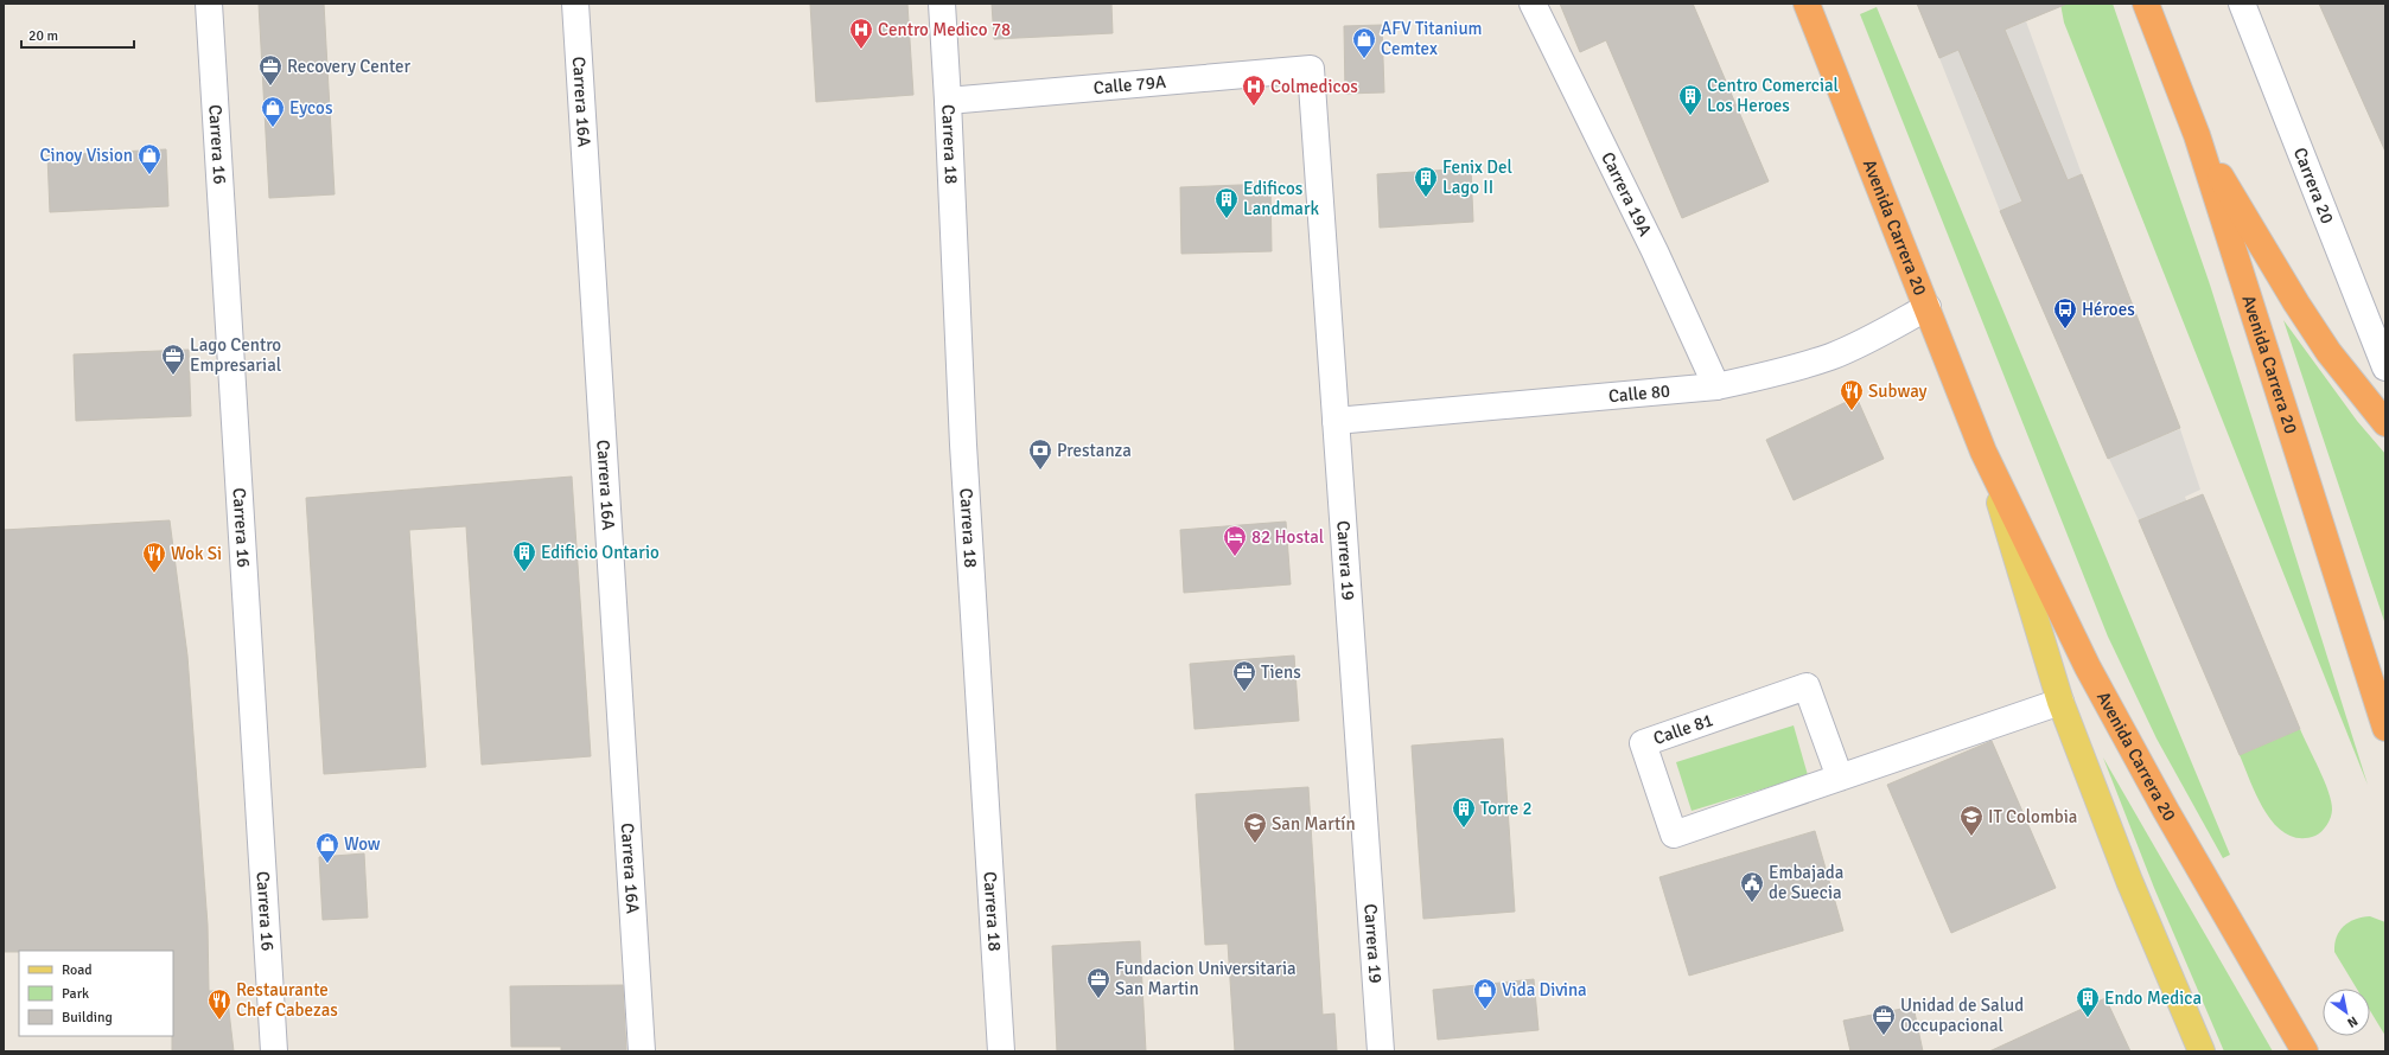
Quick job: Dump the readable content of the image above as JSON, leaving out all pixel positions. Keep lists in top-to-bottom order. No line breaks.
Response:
{"streets":{"highway":["Avenida Carrera 20"],"street":["Calle 79A","Carrera 16A","Carrera 16","Carrera 18","Carrera 20","Carrera 19A","Calle 80","Carrera 19","Calle 81"]},"crossings":[["Calle 79A","Carrera 18"],["Calle 79A","Carrera 19"],["Carrera 19A","Calle 80"],["Avenida Carrera 20","Calle 80"],["Avenida Carrera 20","Calle 81"],["Calle 80","Carrera 19"]],"places":{"hospital":["Centro Medico 78","Colmedicos"],"shop":["AFV Titanium Cemtex","Eycos","Cinoy Vision","Wow","Vida Divina"],"office":["Recovery Center","Lago Centro Empresarial","Tiens","Fundacion Universitaria San Martin","Unidad de Salud Occupacional"],"building":["Centro Comercial Los Heroes","Fenix Del Lago II","Edificos Landmark","Edificio Ontario","Torre 2","Endo Medica"],"bus stop":["Héroes"],"restaurant":["Subway","Wok Si","Restaurante Chef Cabezas"],"bank":["Prestanza"],"hotel":["82 Hostal"],"school or university":["IT Colombia","San Martín"],"public building":["Embajada de Suecia"]},"legend":["Road","Park","Building"],"scale_bar":"20 m","north":"bottom right"}
